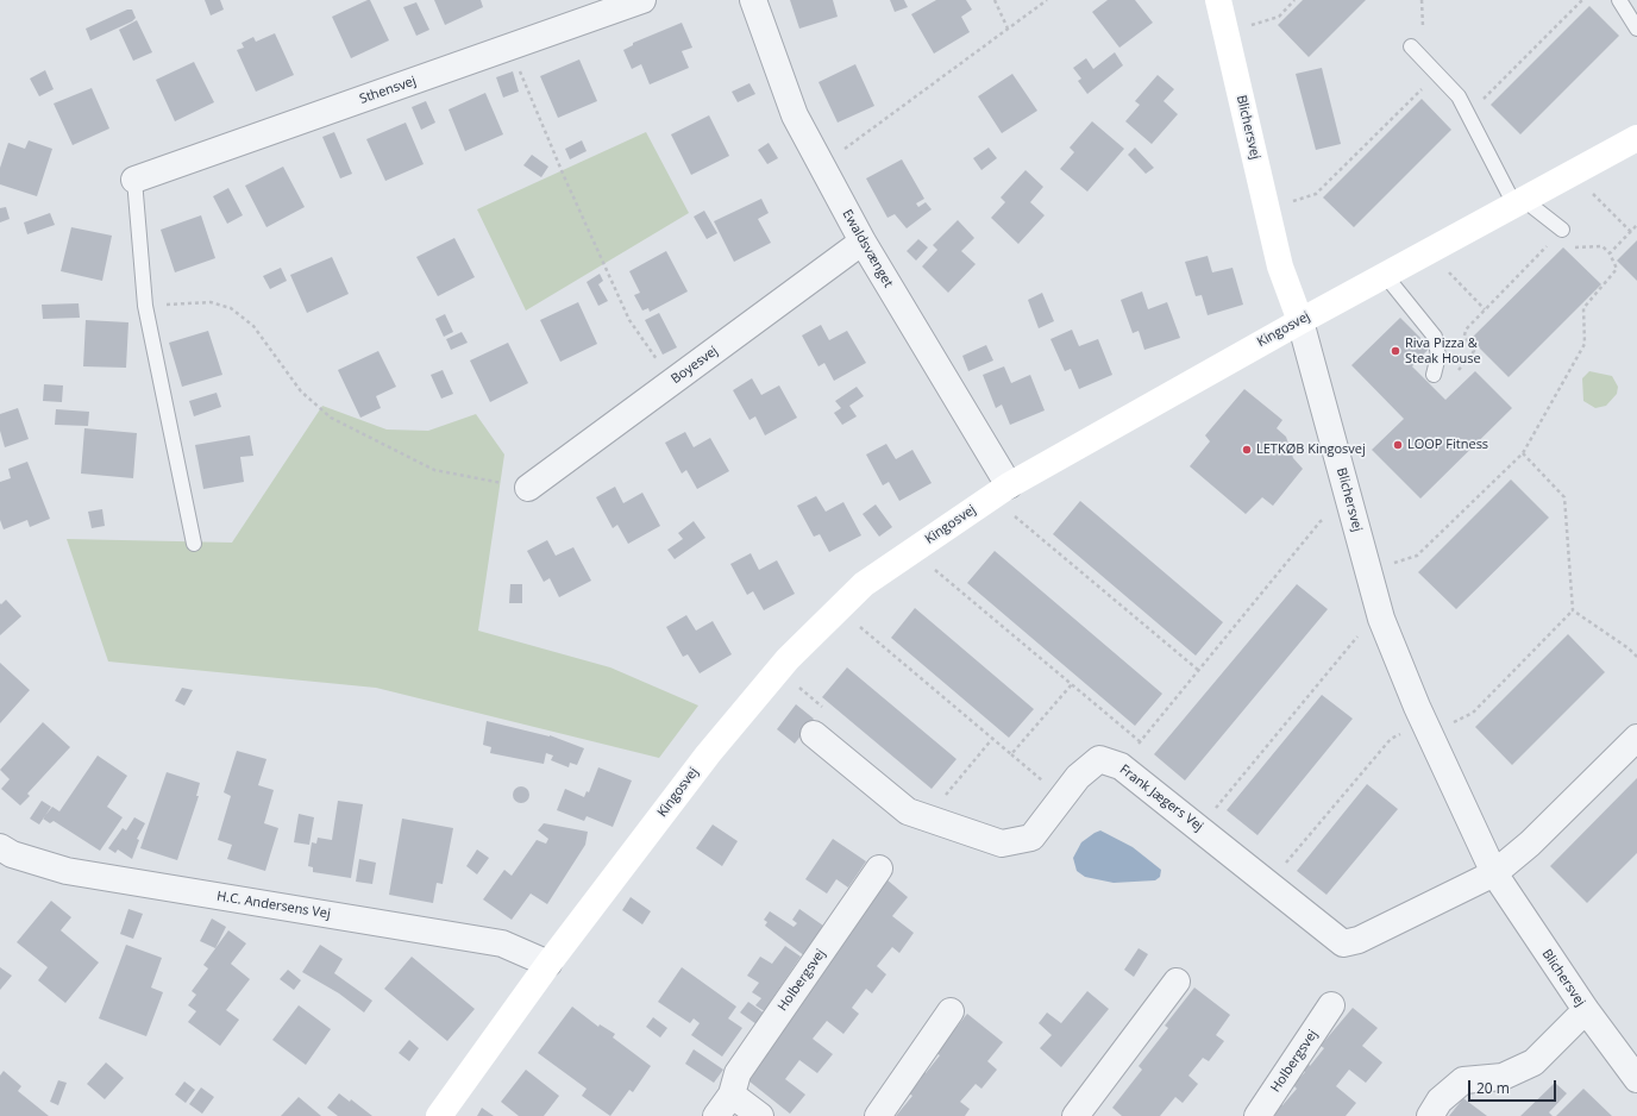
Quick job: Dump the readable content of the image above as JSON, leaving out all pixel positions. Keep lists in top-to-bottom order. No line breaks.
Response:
{"streets":{"street":["Sthensvej","Blichersvej","Ewaldsvænget","Kingosvej","Boyesvej","Frank Jægers Vej","H.C. Andersens Vej","Holbergsvej"]},"crossings":[["Blichersvej","Kingosvej"],["Blichersvej","Frank Jægers Vej"],["Ewaldsvænget","Kingosvej"],["Ewaldsvænget","Boyesvej"],["Kingosvej","H.C. Andersens Vej"]],"places":["Riva Pizza & Steak House","LOOP Fitness","LETKØB Kingosvej"],"scale_bar":"20 m"}
